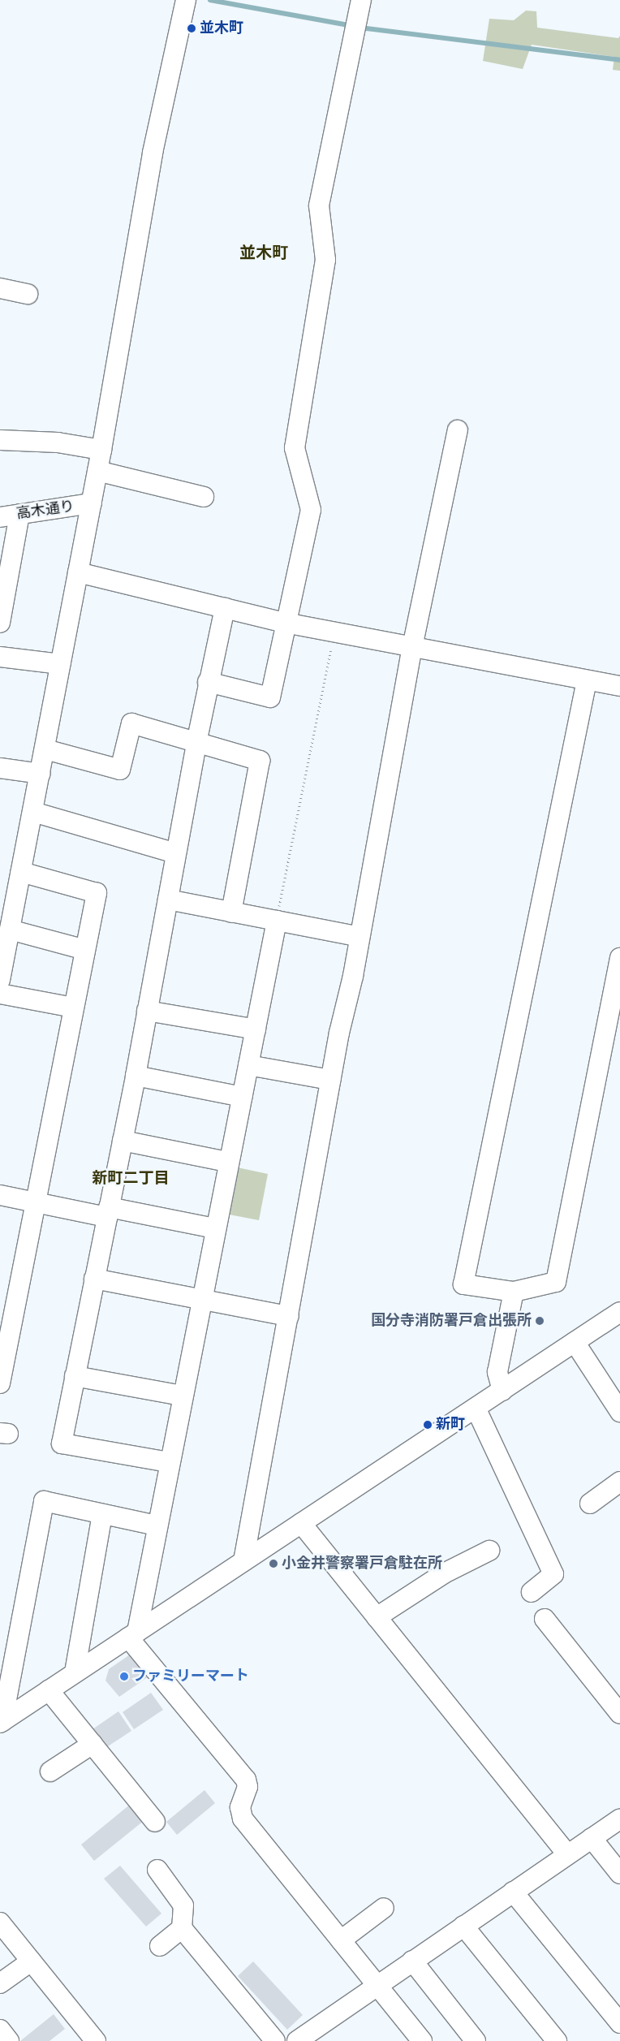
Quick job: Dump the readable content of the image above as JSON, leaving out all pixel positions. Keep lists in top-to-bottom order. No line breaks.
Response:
{"streets":{"street":["高木通り"]},"districts":["並木町","新町二丁目"],"places":["並木町","国分寺消防署戸倉出張所","新町","小金井警察署戸倉駐在所","ファミリーマート"]}
